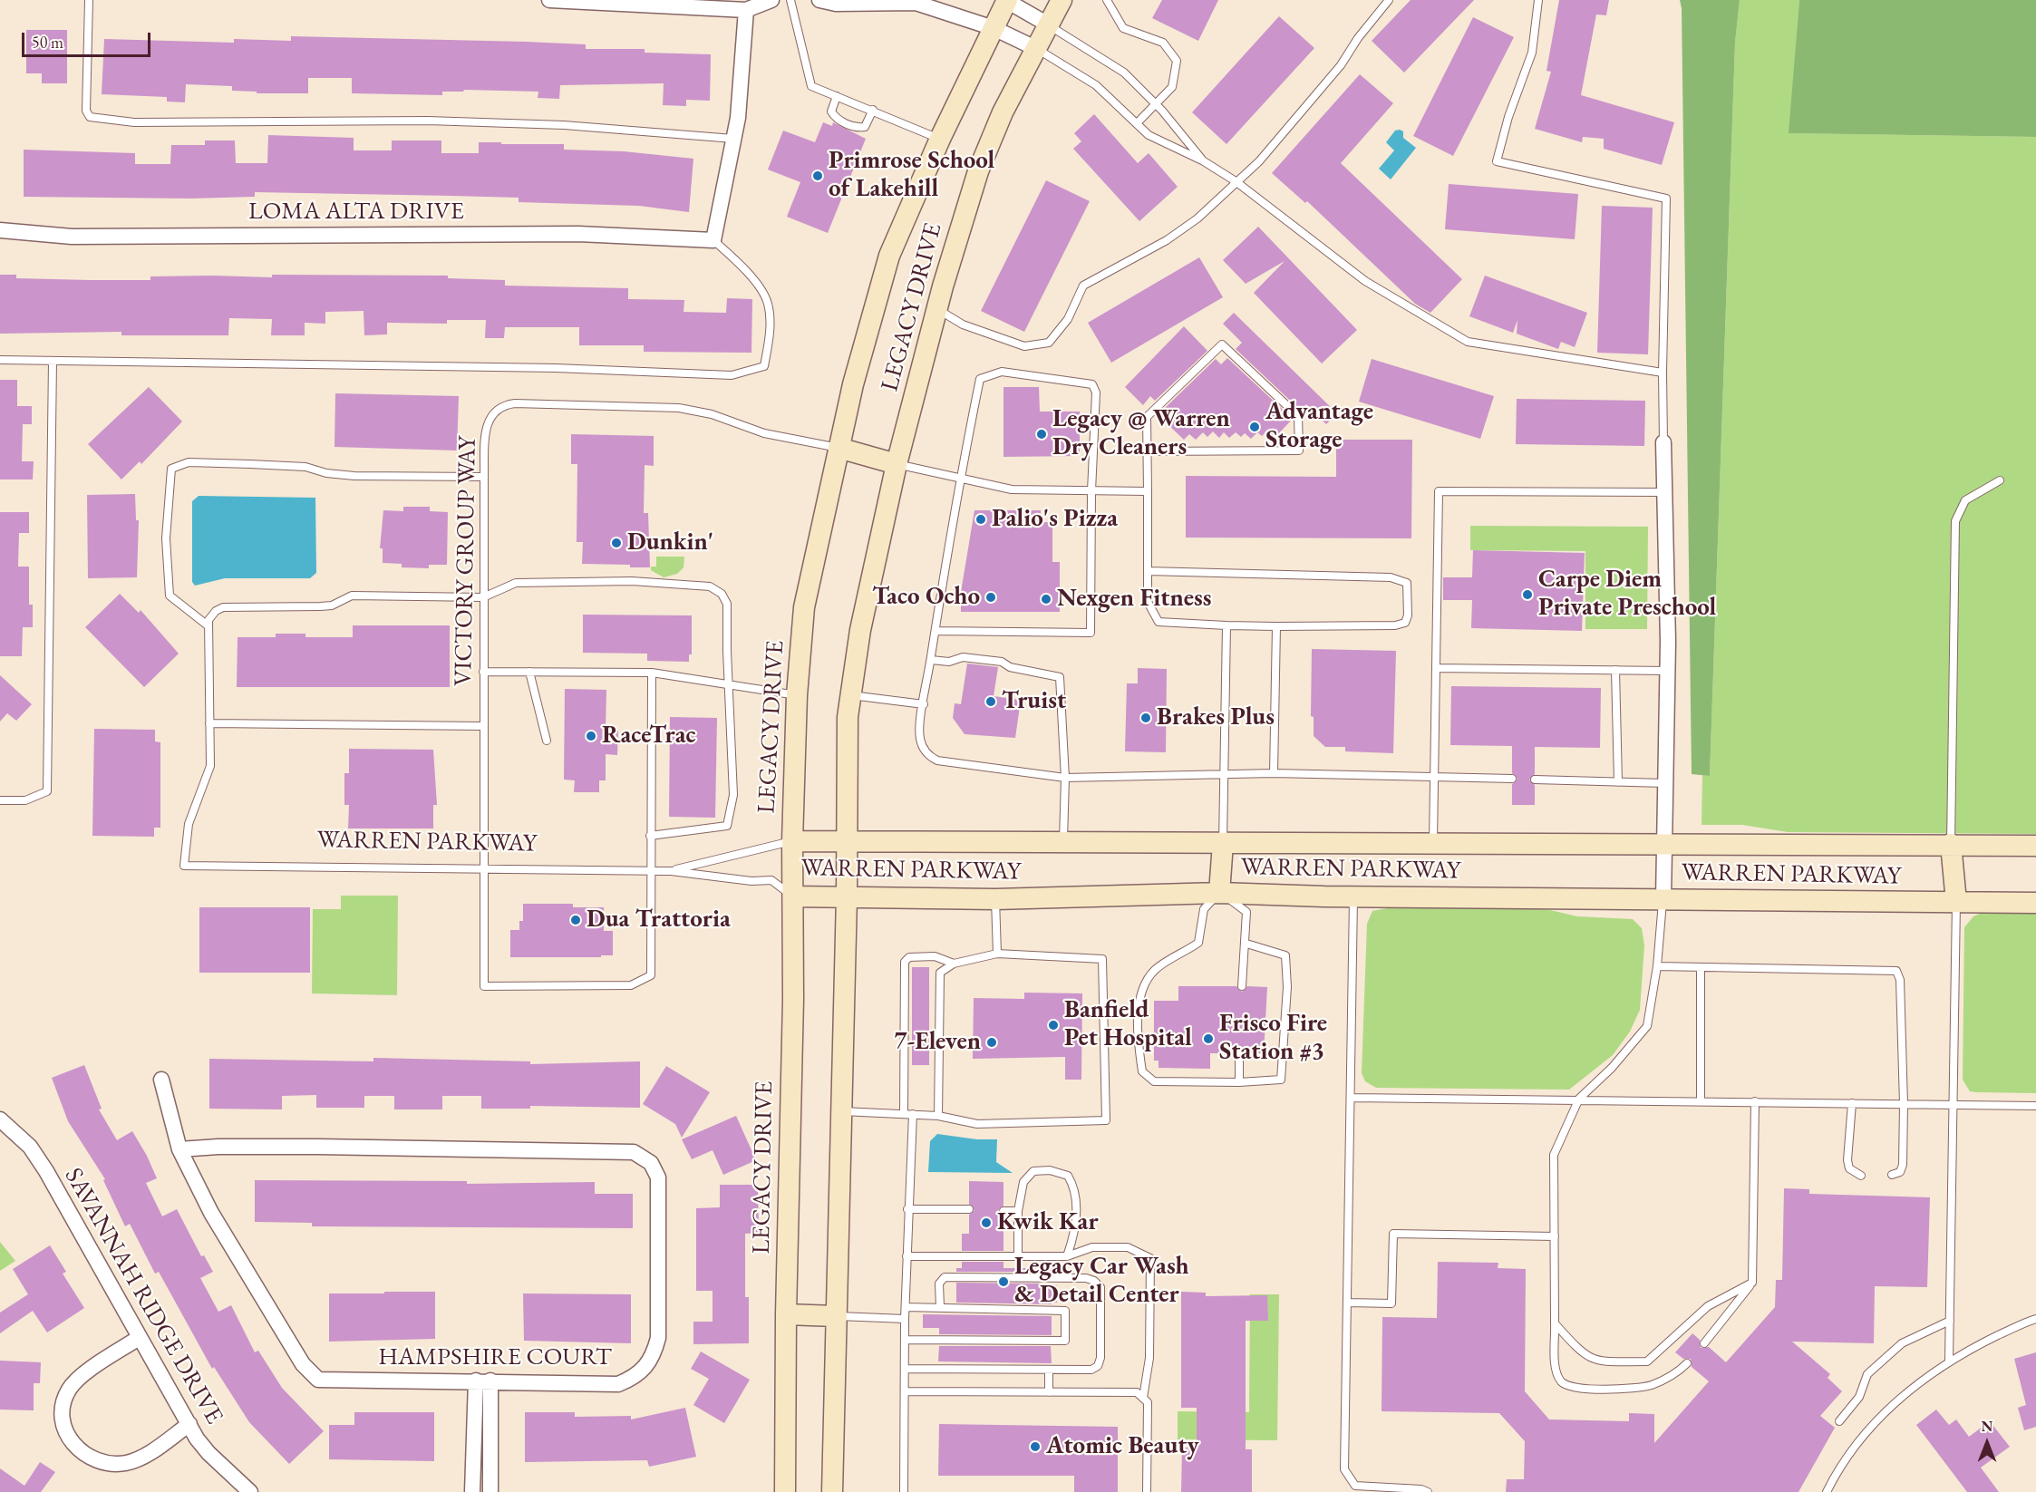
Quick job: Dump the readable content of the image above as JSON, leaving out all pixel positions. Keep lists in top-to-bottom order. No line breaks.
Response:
{"streets":{"main road":["LEGACY DRIVE","WARREN PARKWAY"],"street":["LOMA ALTA DRIVE","SAVANNAH RIDGE DRIVE","HAMPSHIRE COURT"],"lane":["VICTORY GROUP WAY"]},"crossings":[["LEGACY DRIVE","VICTORY GROUP WAY"],["LEGACY DRIVE","WARREN PARKWAY"],["VICTORY GROUP WAY","WARREN PARKWAY"]],"places":["Primrose School of Lakehill","Advantage Storage","Legacy @ Warren Dry Cleaners","Palio's Pizza","Dunkin'","Carpe Diem Private Preschool","Taco Ocho","Nexgen Fitness","Truist","Brakes Plus","RaceTrac","Dua Trattoria","Banfield Pet Hospital","Frisco Fire Station #3","7-Eleven","Kwik Kar","Legacy Car Wash & Detail Center","Atomic Beauty"],"scale_bar":"50 m","north":"top"}
